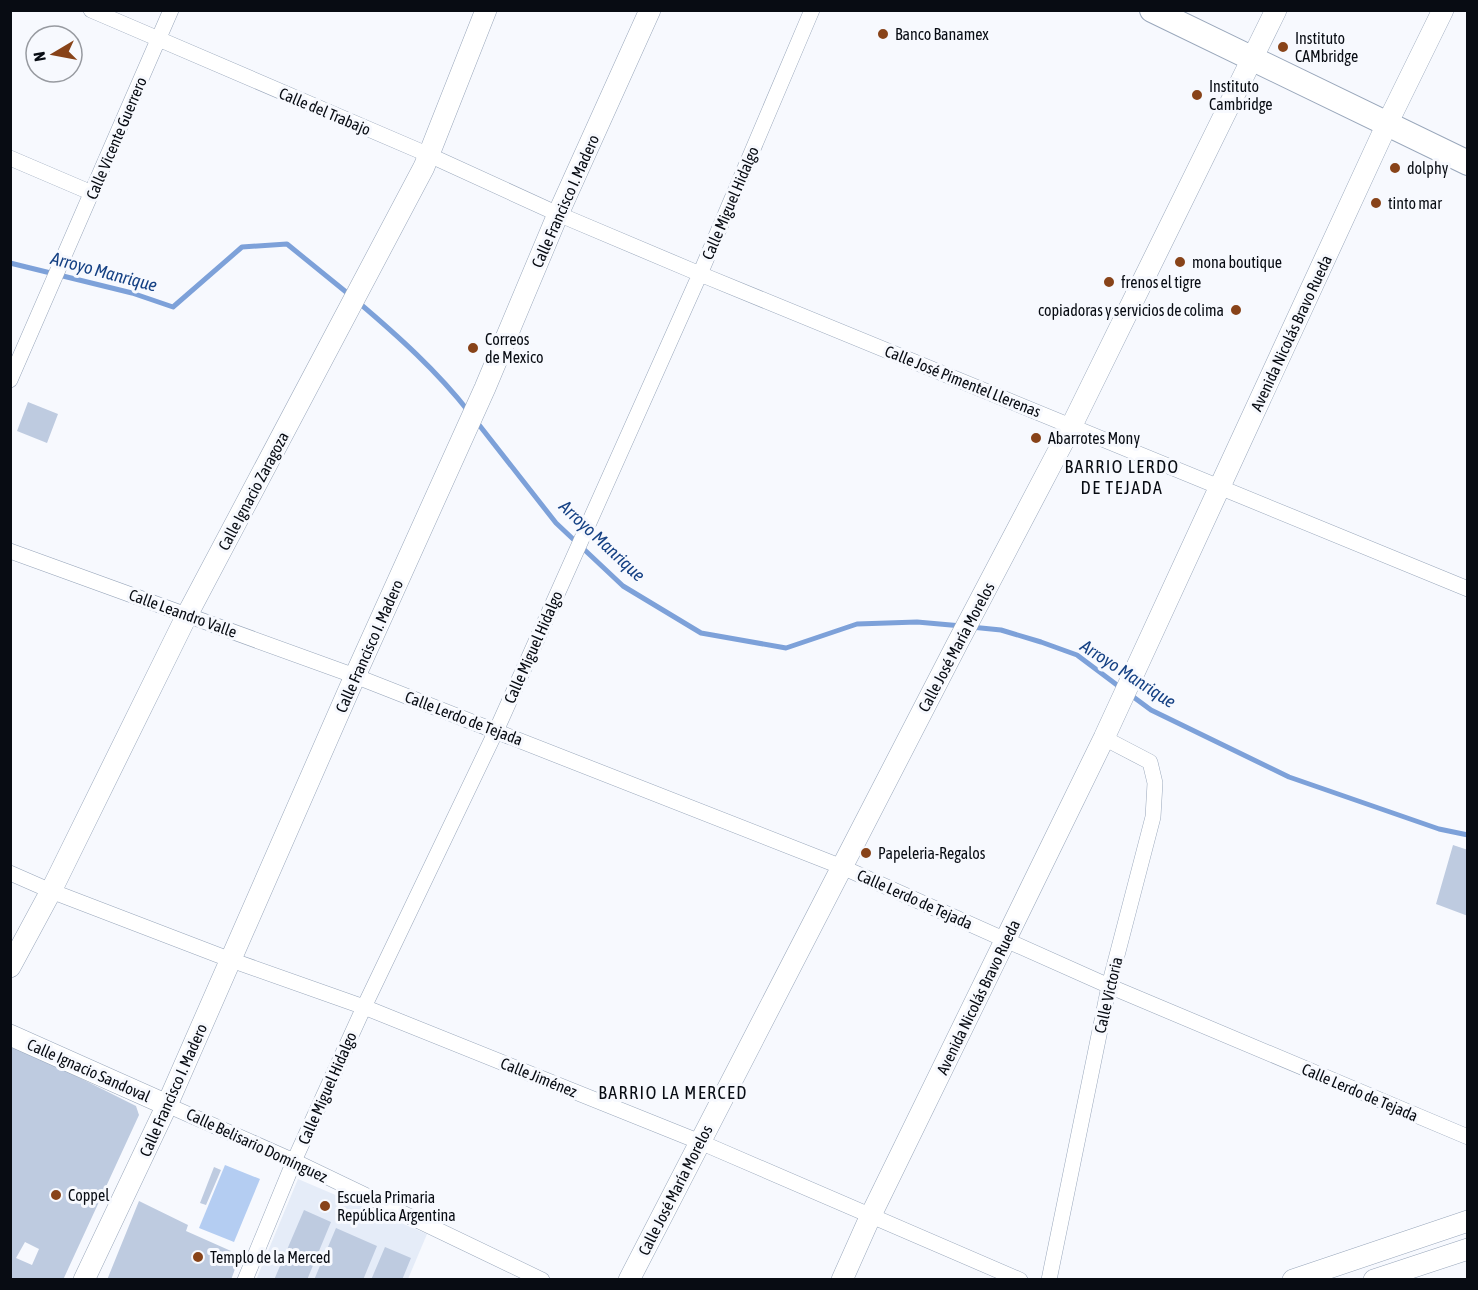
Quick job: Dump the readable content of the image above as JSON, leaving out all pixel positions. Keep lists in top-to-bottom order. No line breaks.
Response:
{"streets":{"street":["Calle del Trabajo","Calle Vicente Guerrero","Calle Francisco I. Madero","Calle Miguel Hidalgo","Avenida Nicolás Bravo Rueda","Calle José Pimentel Llerenas","Calle Ignacio Zaragoza","Calle Leandro Valle","Calle José María Morelos","Calle Lerdo de Tejada","Calle Victoria","Calle Ignacio Sandoval","Calle Jiménez","Calle Belisario Domínguez"]},"crossings":[["Calle del Trabajo","Calle Vicente Guerrero"],["Calle del Trabajo","Calle Francisco I. Madero"],["Calle del Trabajo","Calle José Pimentel Llerenas"],["Calle del Trabajo","Calle Ignacio Zaragoza"],["Calle Francisco I. Madero","Calle José Pimentel Llerenas"],["Calle Francisco I. Madero","Calle Leandro Valle"],["Calle Francisco I. Madero","Calle Lerdo de Tejada"],["Calle Francisco I. Madero","Calle Ignacio Sandoval"],["Calle Francisco I. Madero","Calle Jiménez"],["Calle Francisco I. Madero","Calle Belisario Domínguez"],["Calle Miguel Hidalgo","Calle José Pimentel Llerenas"],["Calle Miguel Hidalgo","Calle Lerdo de Tejada"],["Calle Miguel Hidalgo","Calle Jiménez"],["Calle Miguel Hidalgo","Calle Belisario Domínguez"],["Avenida Nicolás Bravo Rueda","Calle José Pimentel Llerenas"],["Avenida Nicolás Bravo Rueda","Calle Lerdo de Tejada"],["Avenida Nicolás Bravo Rueda","Calle Victoria"],["Avenida Nicolás Bravo Rueda","Calle Jiménez"],["Calle José Pimentel Llerenas","Calle José María Morelos"],["Calle Ignacio Zaragoza","Calle Leandro Valle"],["Calle Ignacio Zaragoza","Calle Jiménez"],["Calle Leandro Valle","Calle Lerdo de Tejada"],["Calle José María Morelos","Calle Lerdo de Tejada"],["Calle José María Morelos","Calle Jiménez"],["Calle Lerdo de Tejada","Calle Victoria"],["Calle Ignacio Sandoval","Calle Belisario Domínguez"]],"districts":["BARRIO LERDO DE TEJADA","BARRIO LA MERCED"],"water":["Arroyo Manrique"],"places":["Banco Banamex","Instituto CAMbridge","Instituto Cambridge","dolphy","tinto mar","mona boutique","frenos el tigre","copiadoras y servicios de colima","Correos de Mexico","Abarrotes Mony","Papeleria-Regalos","Coppel","Escuela Primaria República Argentina","Templo de la Merced"],"north":"left"}
